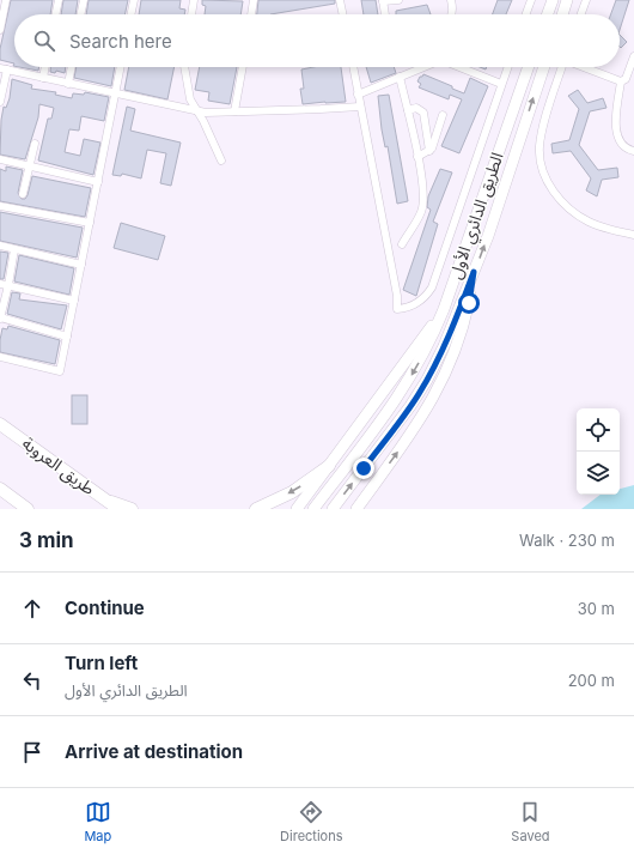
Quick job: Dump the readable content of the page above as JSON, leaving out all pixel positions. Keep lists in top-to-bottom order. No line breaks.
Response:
{"streets":{"highway":["طريق العروبة"],"main road":["الطريق الدائري الأول"]},"page":{"search":"Search here","heading":["3 min","Walk · 230 m"],"list":[["Continue","30 m"],["Turn left","الطريق الدائري الأول","200 m"],"Arrive at destination"],"nav":["Map","Directions","Saved"]}}
